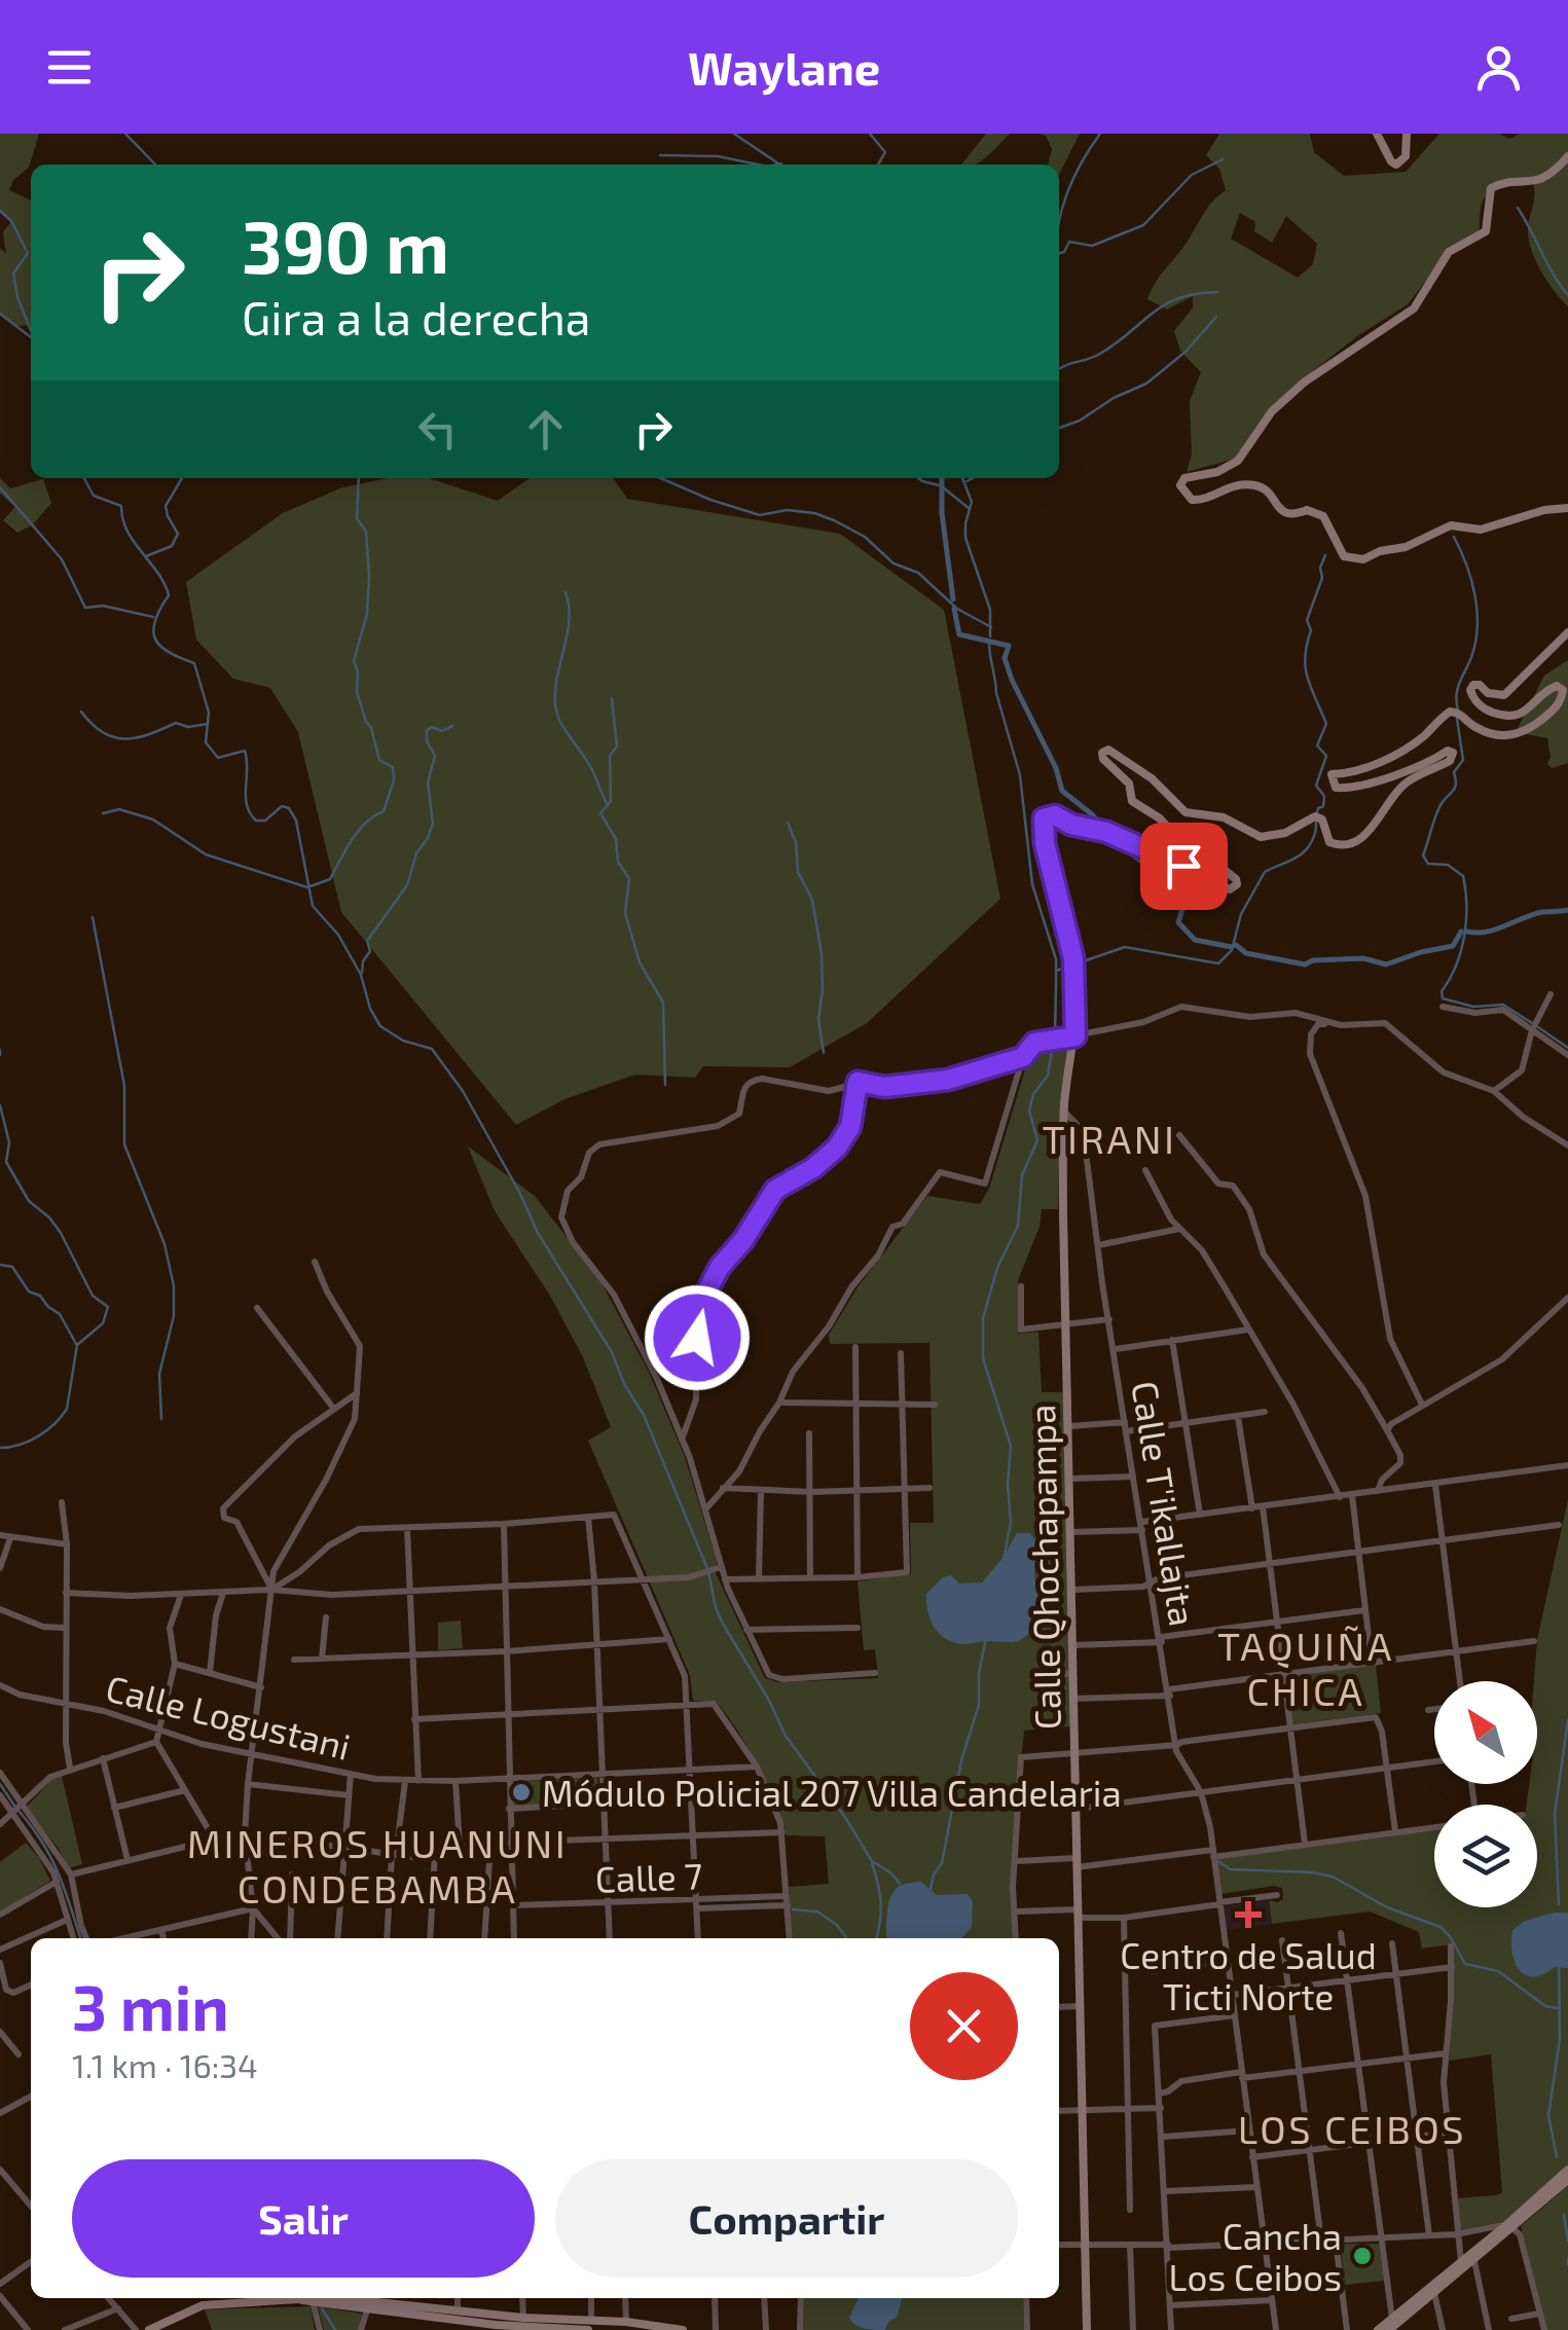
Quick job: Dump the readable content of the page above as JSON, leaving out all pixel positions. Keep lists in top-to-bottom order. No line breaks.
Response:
{"streets":{"street":["Calle T'ikallajta","Calle Qhochapampa","Calle Logustani","Calle 7"]},"crossings":[["Calle T'ikallajta","Calle Qhochapampa"]],"districts":["TIRANI","TAQUIÑA CHICA","MINEROS HUANUNI CONDEBAMBA","LOS CEIBOS"],"places":{"other":["Módulo Policial 207 Villa Candelaria","Cancha Los Ceibos"],"health":["Centro de Salud Ticti Norte"]},"north":"top left","page":{"header":"Waylane","turn":["390 m","Gira a la derecha"],"heading":["3 min","1.1 km · 16:34"],"buttons":["Salir","Compartir"]}}
